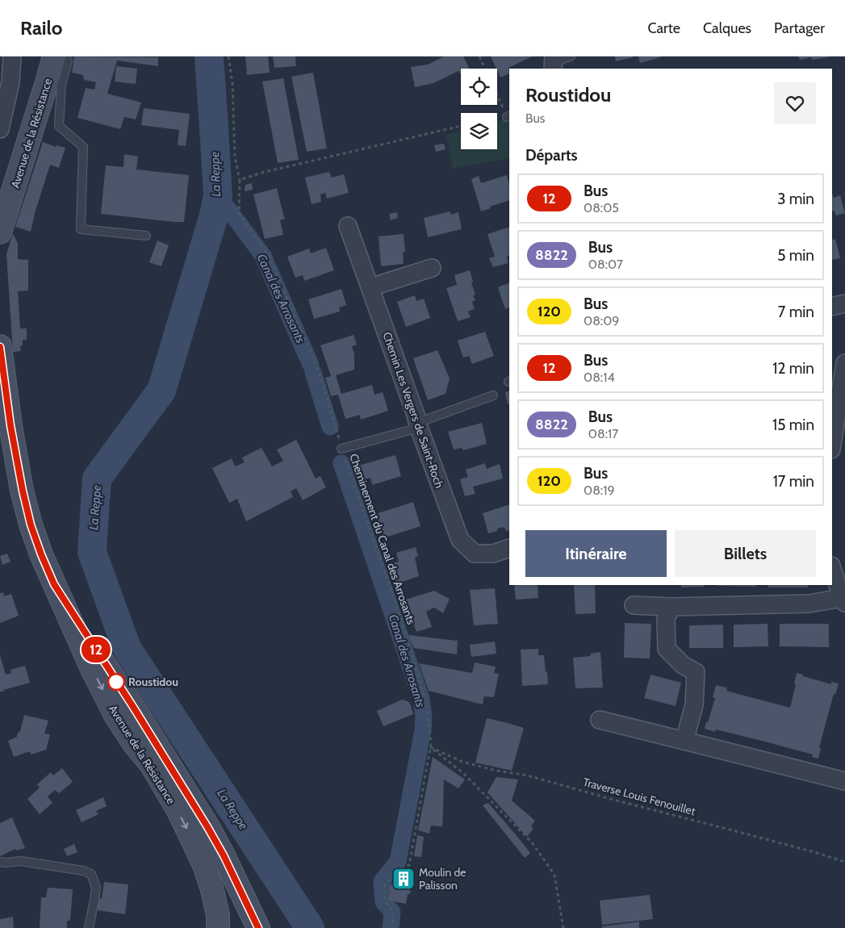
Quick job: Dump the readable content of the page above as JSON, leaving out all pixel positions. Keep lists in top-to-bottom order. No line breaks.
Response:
{"streets":{"main road":["Avenue de la Résistance"],"street":["Chemin Les Vergers de Saint-Roch"],"path":["Cheminement du Canal des Arrosants","Traverse Louis Fenouillet"]},"crossings":[["Cheminement du Canal des Arrosants","Traverse Louis Fenouillet"]],"water":["La Reppe","Canal des Arrosants"],"places":{"other":["Roustidou"],"building":["Moulin de Palisson"]},"lines":["bus line 12"],"page":{"header":"Railo","nav":["Carte","Calques","Partager"],"on_map":"12","heading":[["Roustidou","Bus"],"Départs"],"list":[{"mark":"12","name":"Bus","note":"08:05","value":"3 min"},{"mark":"8822","name":"Bus","note":"08:07","value":"5 min"},{"mark":"120","name":"Bus","note":"08:09","value":"7 min"},{"mark":"12","name":"Bus","note":"08:14","value":"12 min"},{"mark":"8822","name":"Bus","note":"08:17","value":"15 min"},{"mark":"120","name":"Bus","note":"08:19","value":"17 min"}],"buttons":["Itinéraire","Billets"]}}
